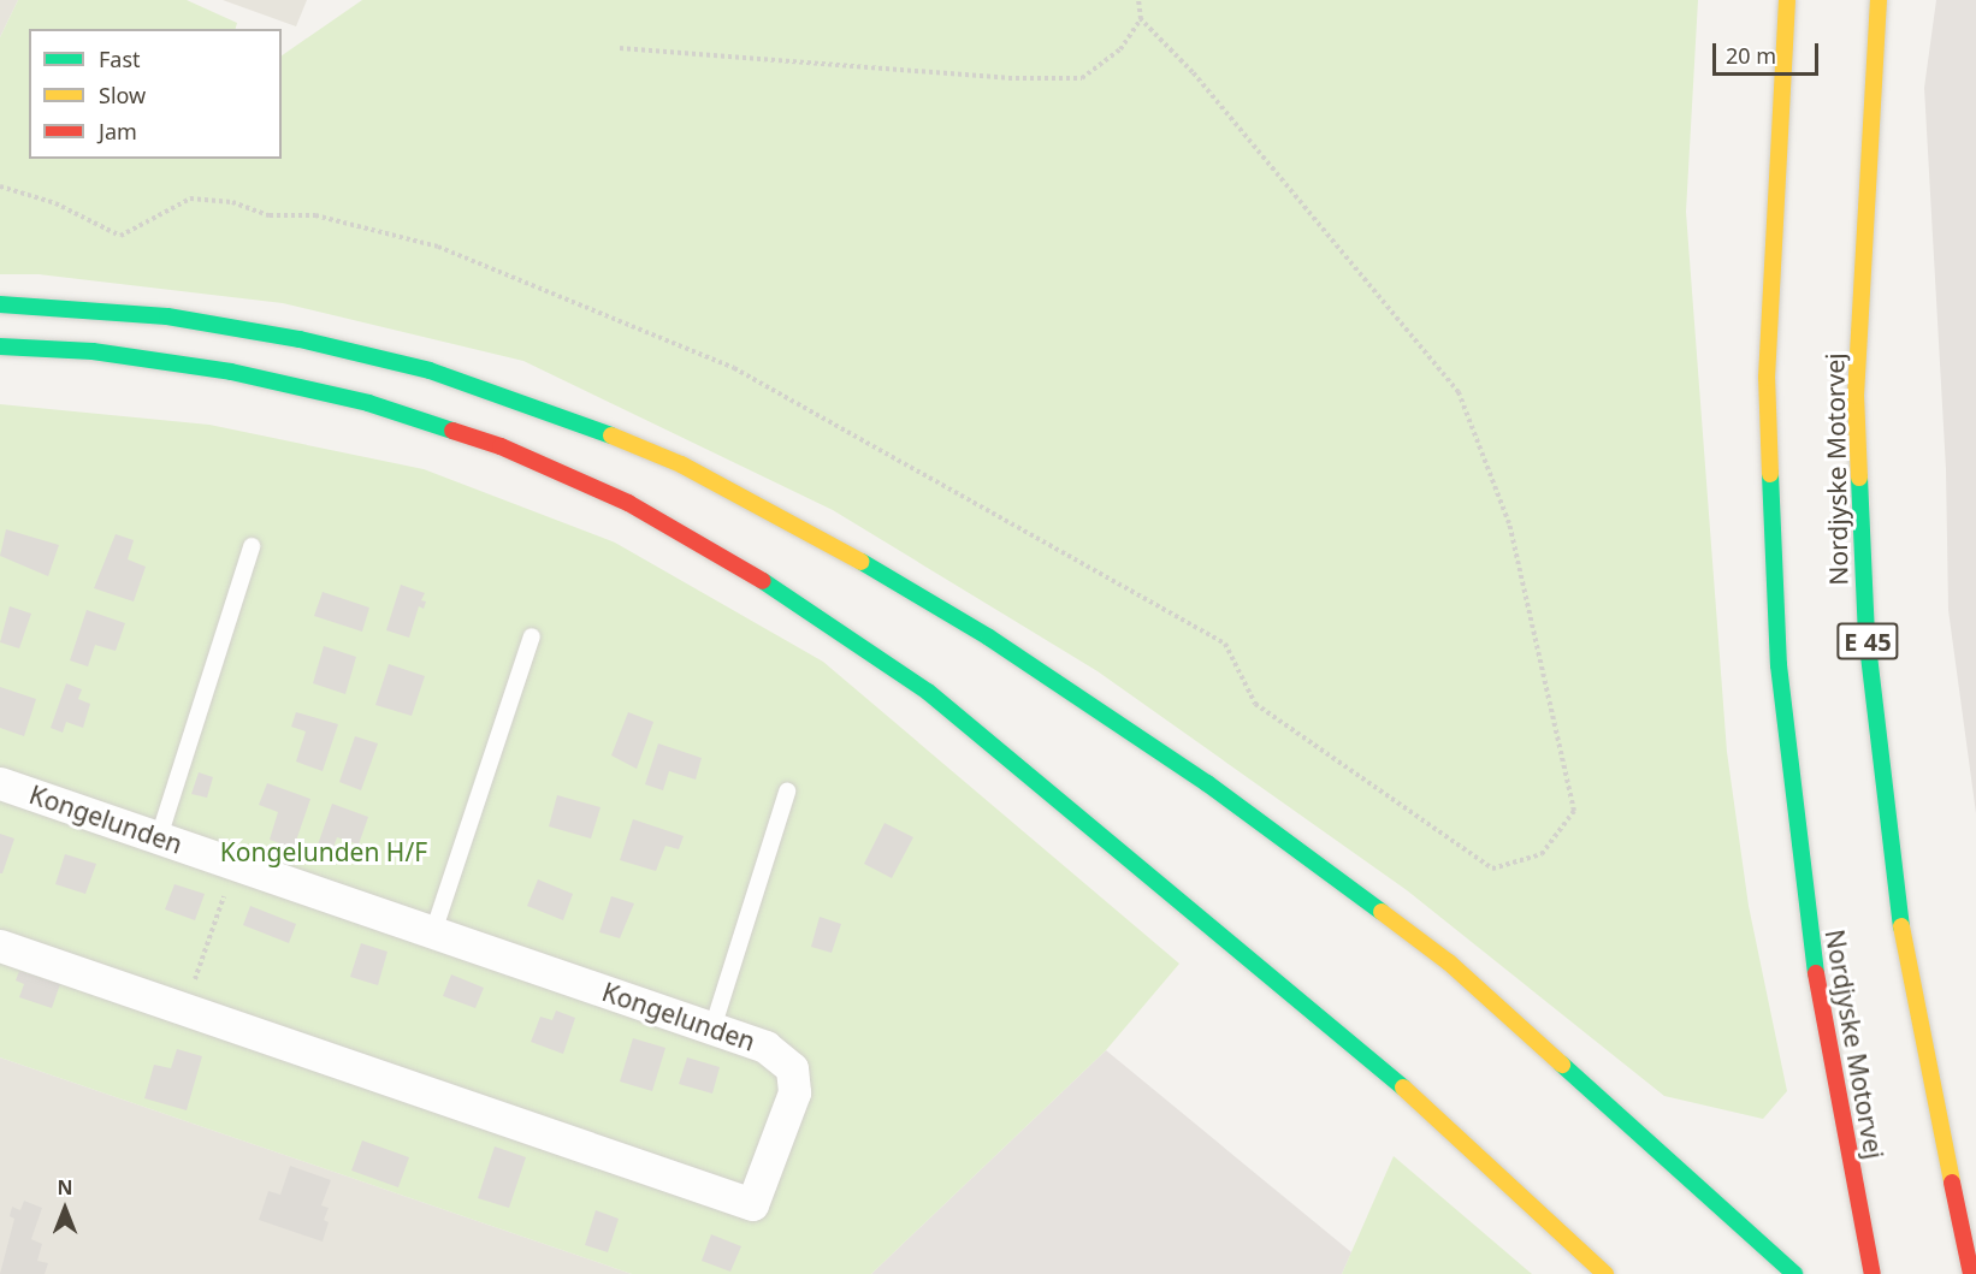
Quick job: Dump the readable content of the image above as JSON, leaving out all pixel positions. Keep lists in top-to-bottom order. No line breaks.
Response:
{"streets":{"highway":["Nordjyske Motorvej","E 45"],"street":["Kongelunden"]},"parks":["Kongelunden H/F"],"legend":["Fast","Slow","Jam"],"scale_bar":"20 m","north":"top"}
